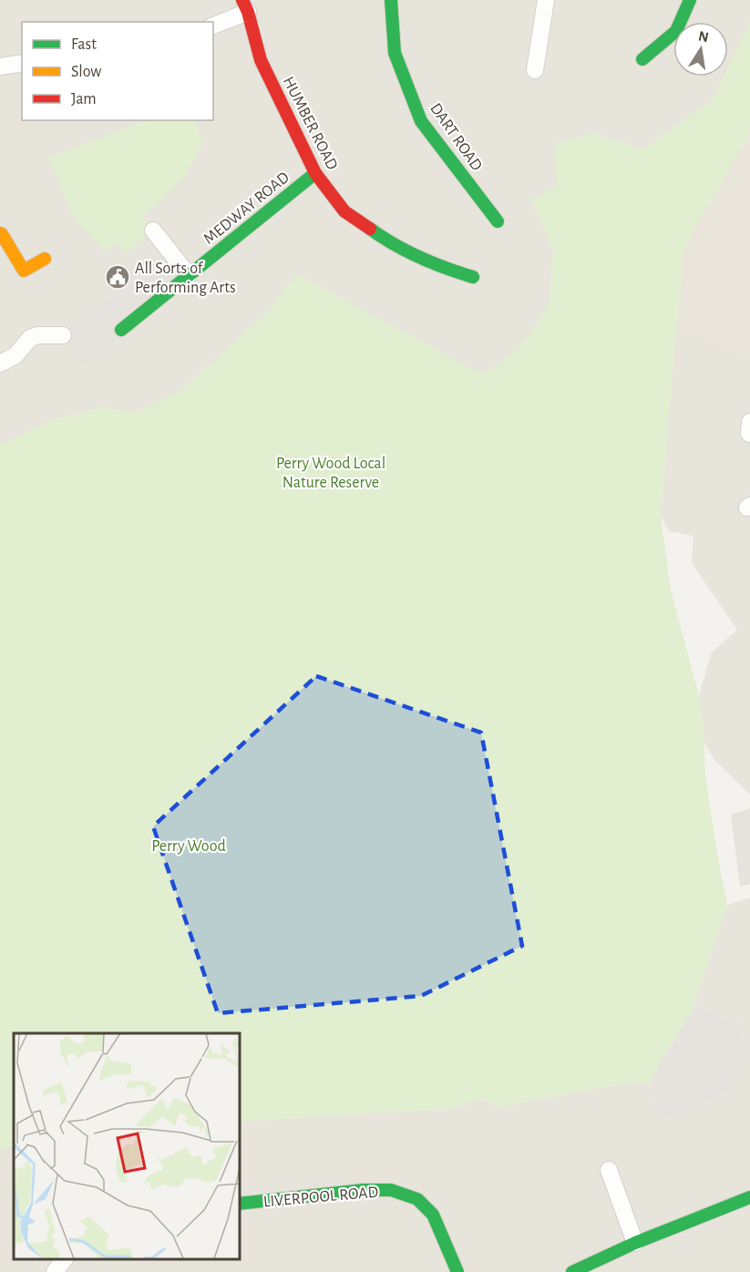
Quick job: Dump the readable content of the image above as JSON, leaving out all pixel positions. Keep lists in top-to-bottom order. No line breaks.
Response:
{"streets":{"street":["HUMBER ROAD","DART ROAD","MEDWAY ROAD","LIVERPOOL ROAD"]},"crossings":[["HUMBER ROAD","MEDWAY ROAD"]],"parks":["Perry Wood Local Nature Reserve","Perry Wood"],"places":{"public building":["All Sorts of Performing Arts"]},"legend":["Fast","Slow","Jam"],"north":"top"}
